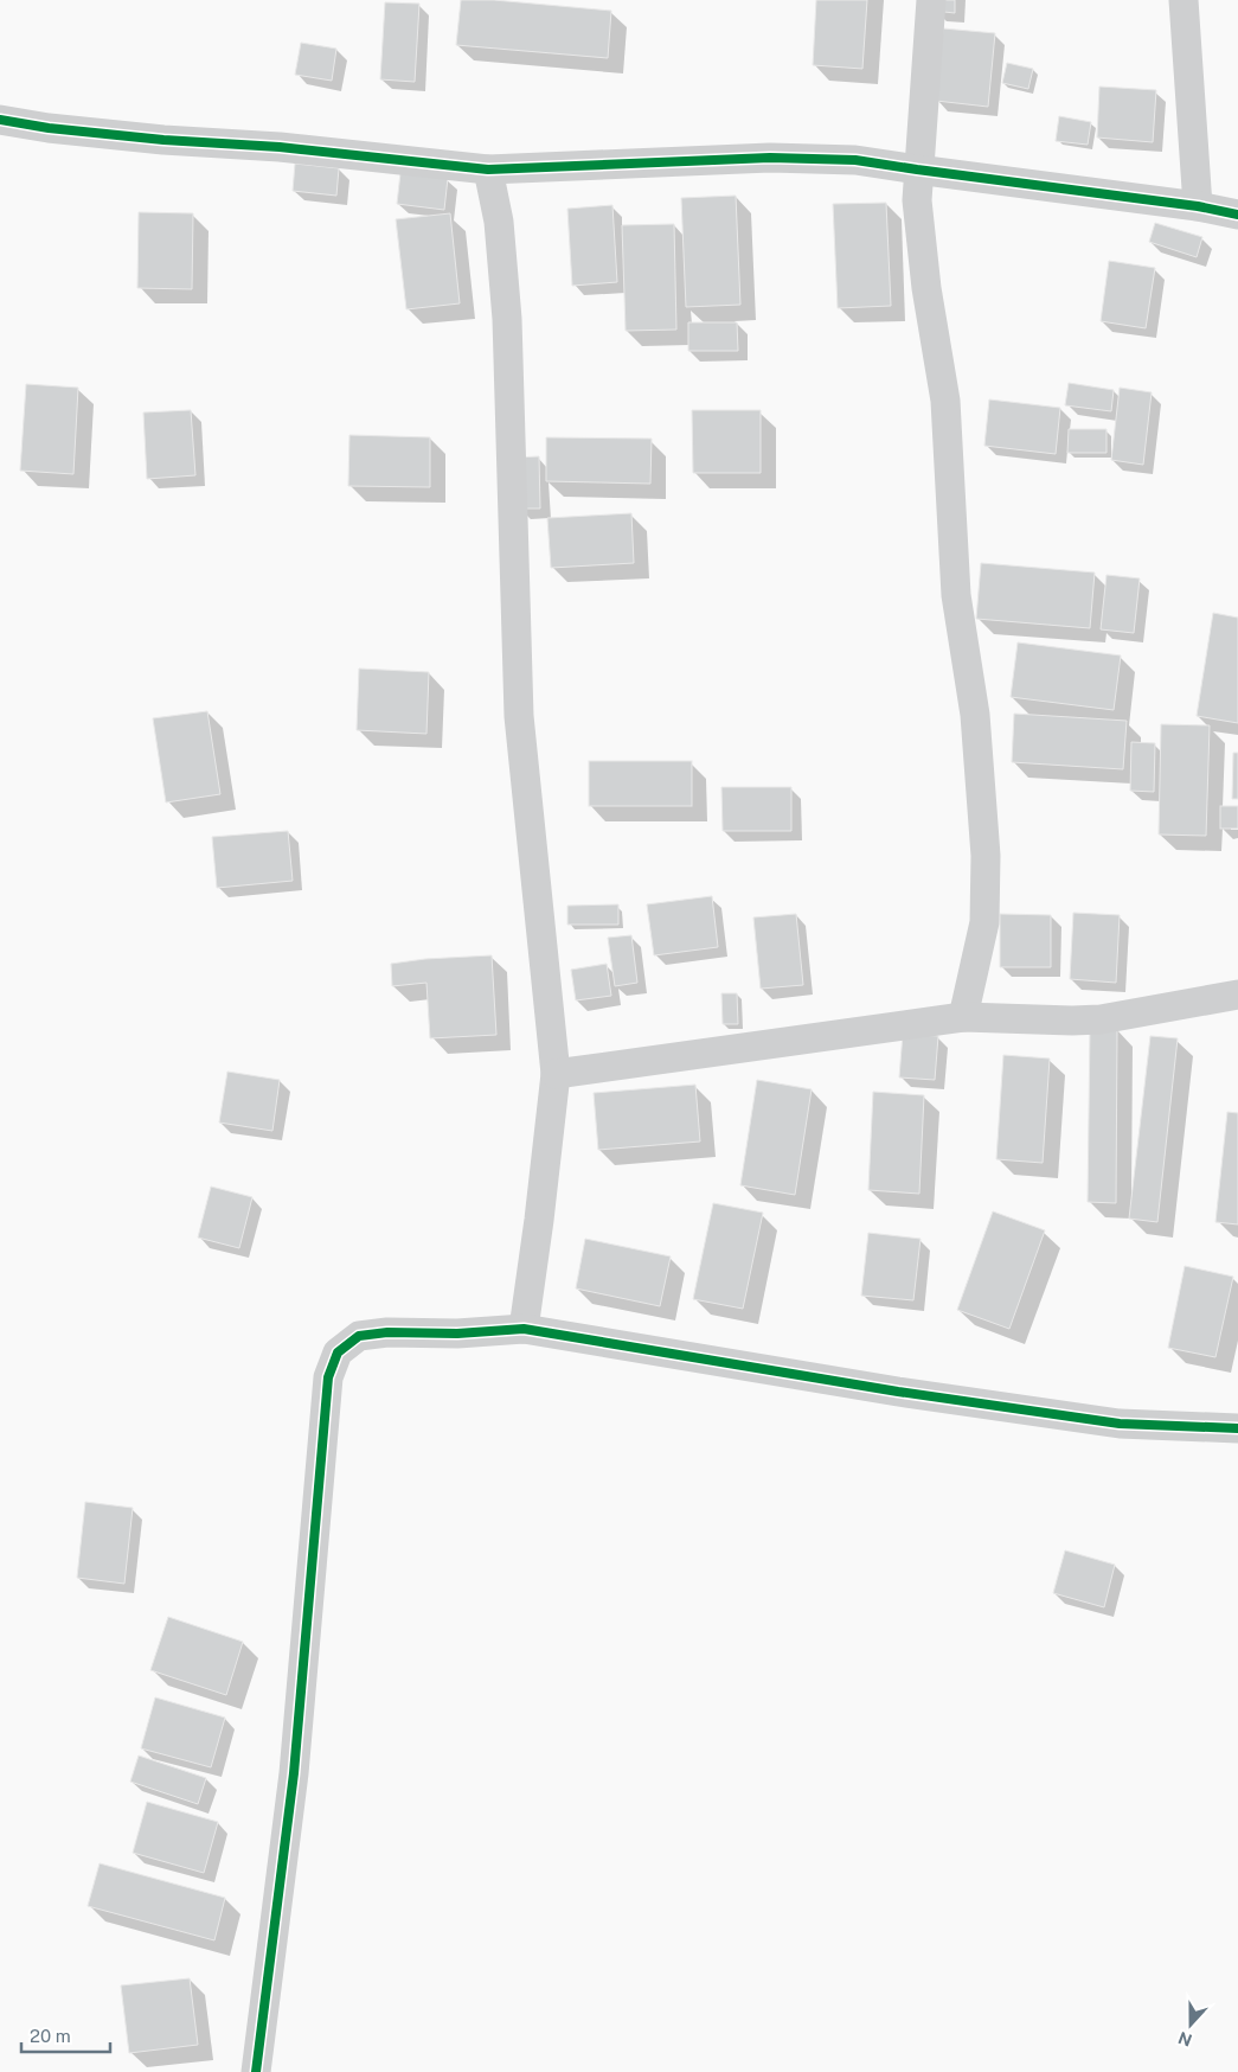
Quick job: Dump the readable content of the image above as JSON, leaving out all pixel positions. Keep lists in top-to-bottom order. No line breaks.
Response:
{"scale_bar":"20 m","north":"bottom"}
